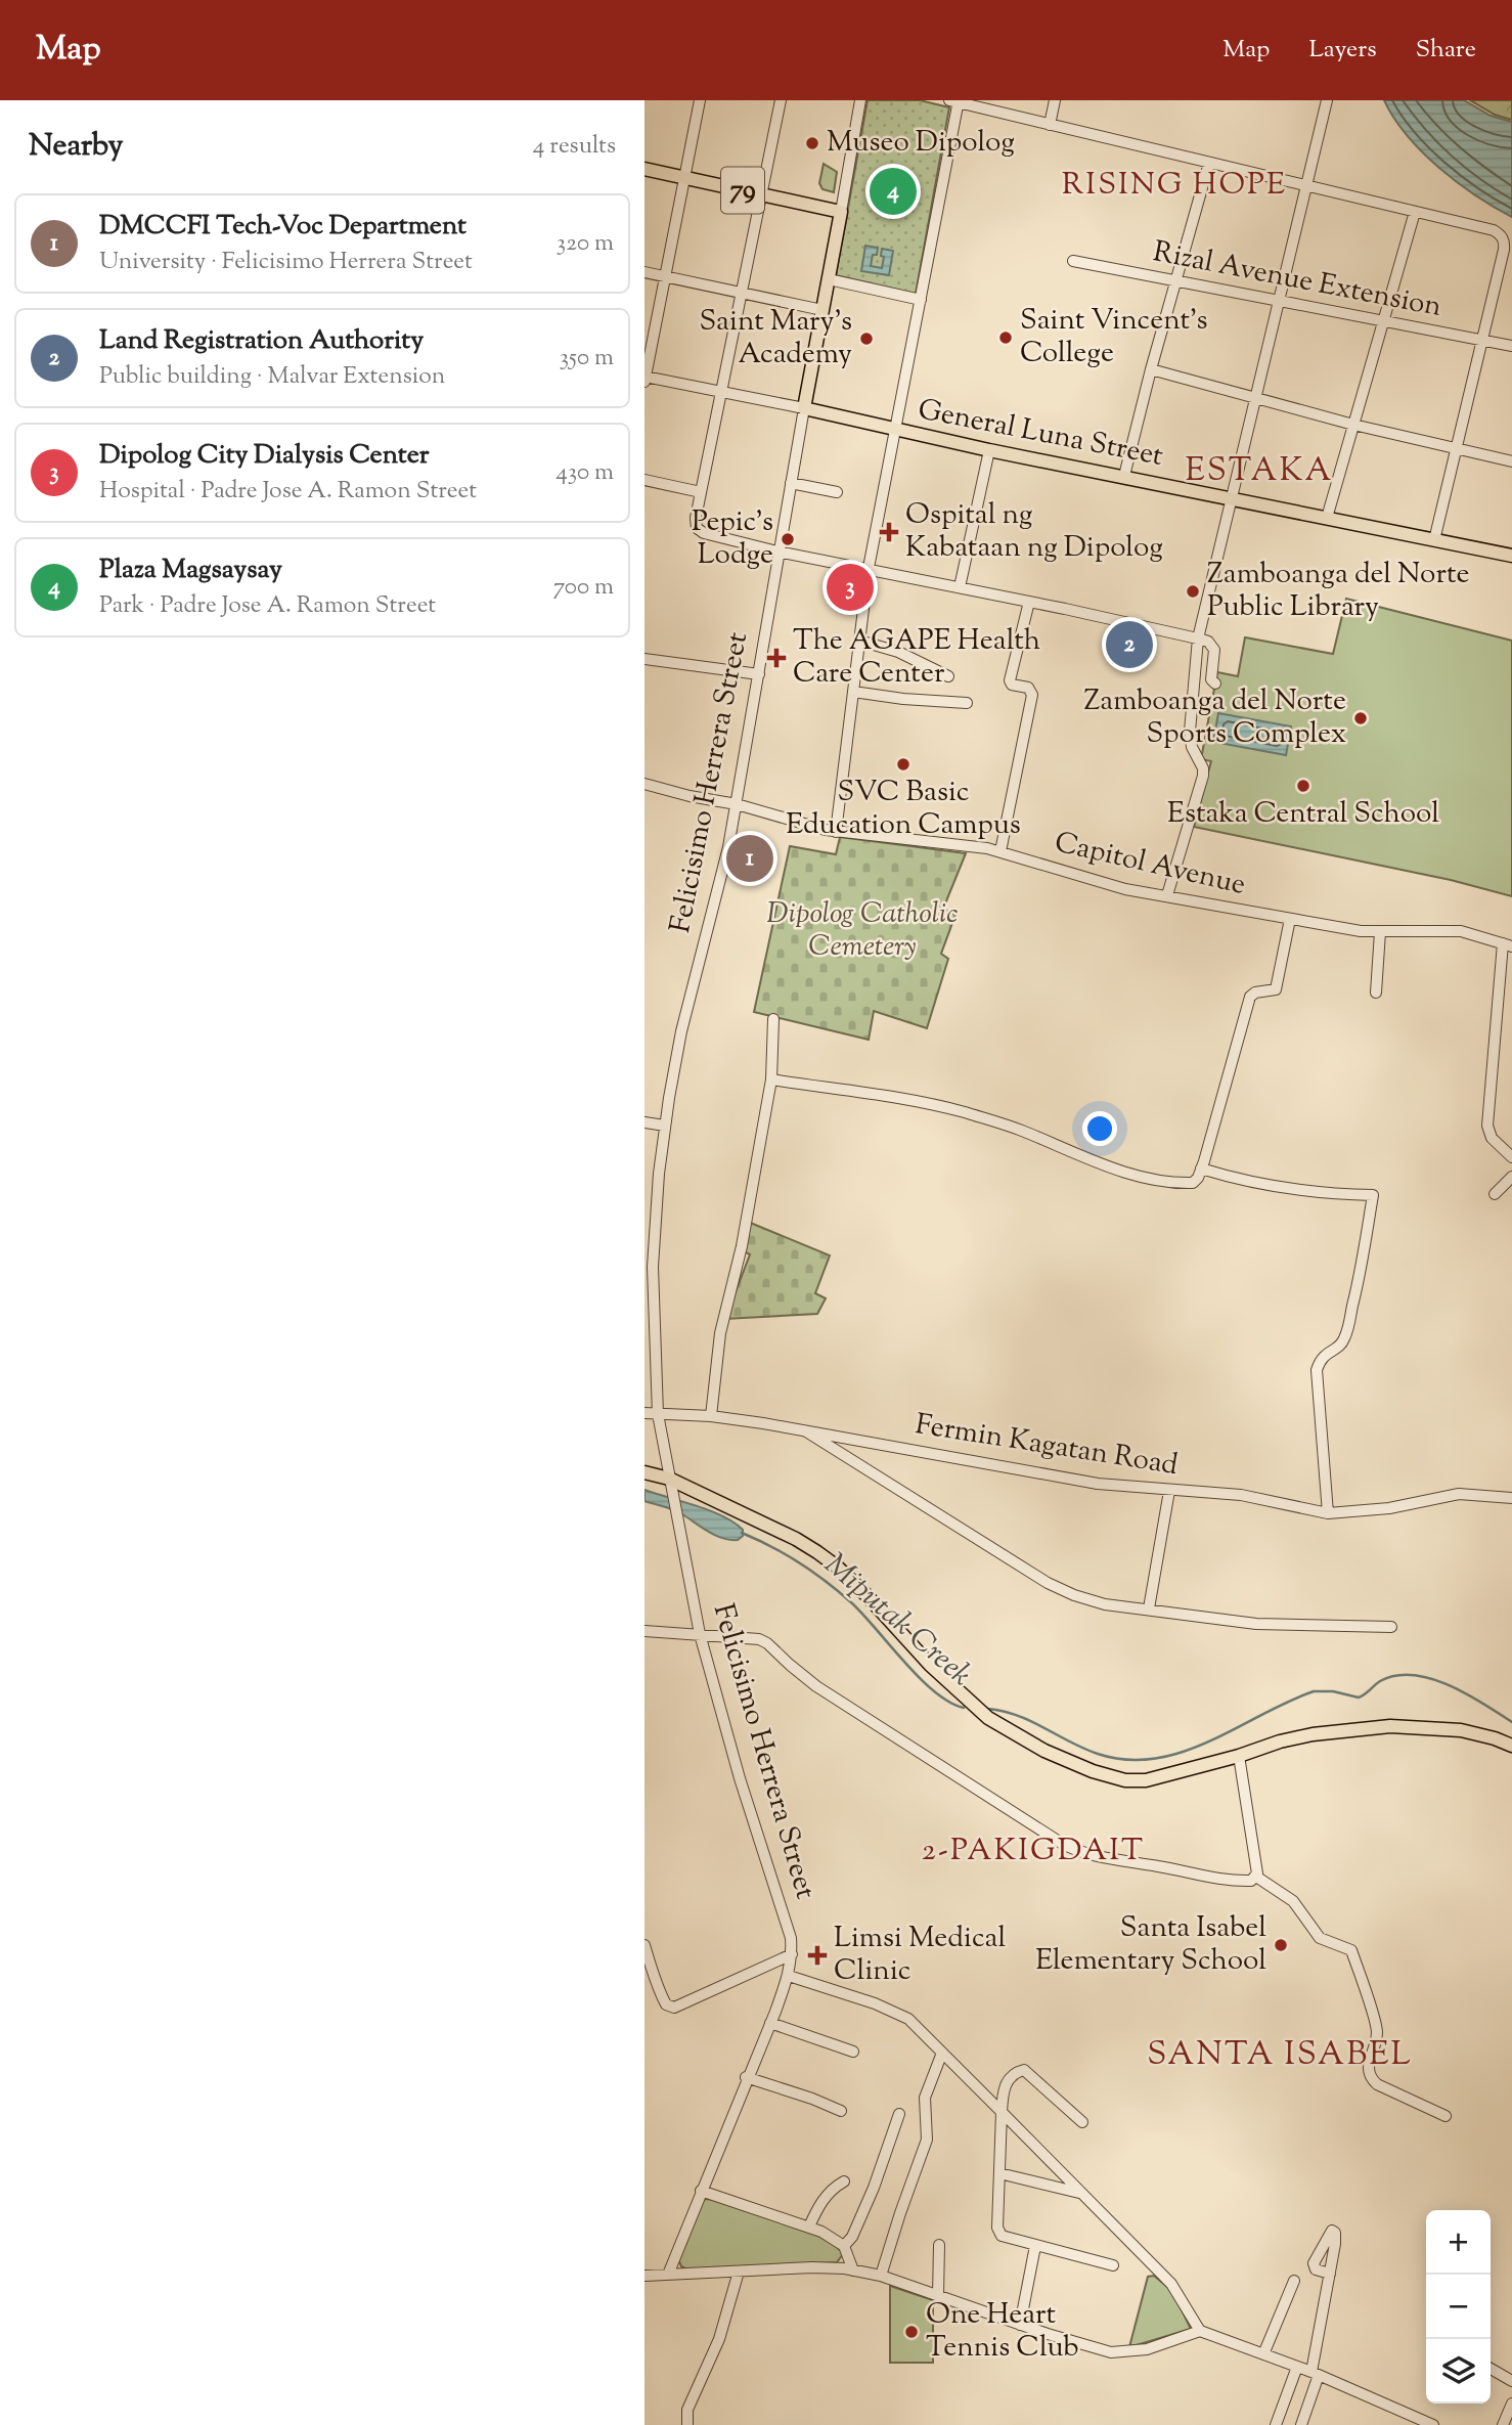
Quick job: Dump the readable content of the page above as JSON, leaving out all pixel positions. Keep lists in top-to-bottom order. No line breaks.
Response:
{"streets":{"main road":["79","General Luna Street","Felicisimo Herrera Street"],"street":["Rizal Avenue Extension","Capitol Avenue","Fermin Kagatan Road"]},"crossings":[["79","Felicisimo Herrera Street"],["General Luna Street","Felicisimo Herrera Street"],["Felicisimo Herrera Street","Capitol Avenue"],["Felicisimo Herrera Street","Fermin Kagatan Road"]],"districts":["RISING HOPE","ESTAKA","2-PAKIGDAIT","SANTA ISABEL"],"water":["Miputak Creek"],"parks":["Dipolog Catholic Cemetery"],"places":{"other":["Museo Dipolog","Saint Vincent's College","Saint Mary's Academy","Pepic's Lodge","Zamboanga del Norte Public Library","Zamboanga del Norte Sports Complex","SVC Basic Education Campus","Estaka Central School","Santa Isabel Elementary School","One Heart Tennis Club"],"health":["Ospital ng Kabataan ng Dipolog","The AGAPE Health Care Center","Limsi Medical Clinic"]},"page":{"header":"Map","nav":["Map","Layers","Share"],"heading":["Nearby","4 results"],"pins":["4","3","2","1"],"list":[{"mark":"1","name":"DMCCFI Tech-Voc Department","note":"University · Felicisimo Herrera Street","value":"320 m"},{"mark":"2","name":"Land Registration Authority","note":"Public building · Malvar Extension","value":"350 m"},{"mark":"3","name":"Dipolog City Dialysis Center","note":"Hospital · Padre Jose A. Ramon Street","value":"430 m"},{"mark":"4","name":"Plaza Magsaysay","note":"Park · Padre Jose A. Ramon Street","value":"700 m"}],"map_buttons":["+","−"]}}
